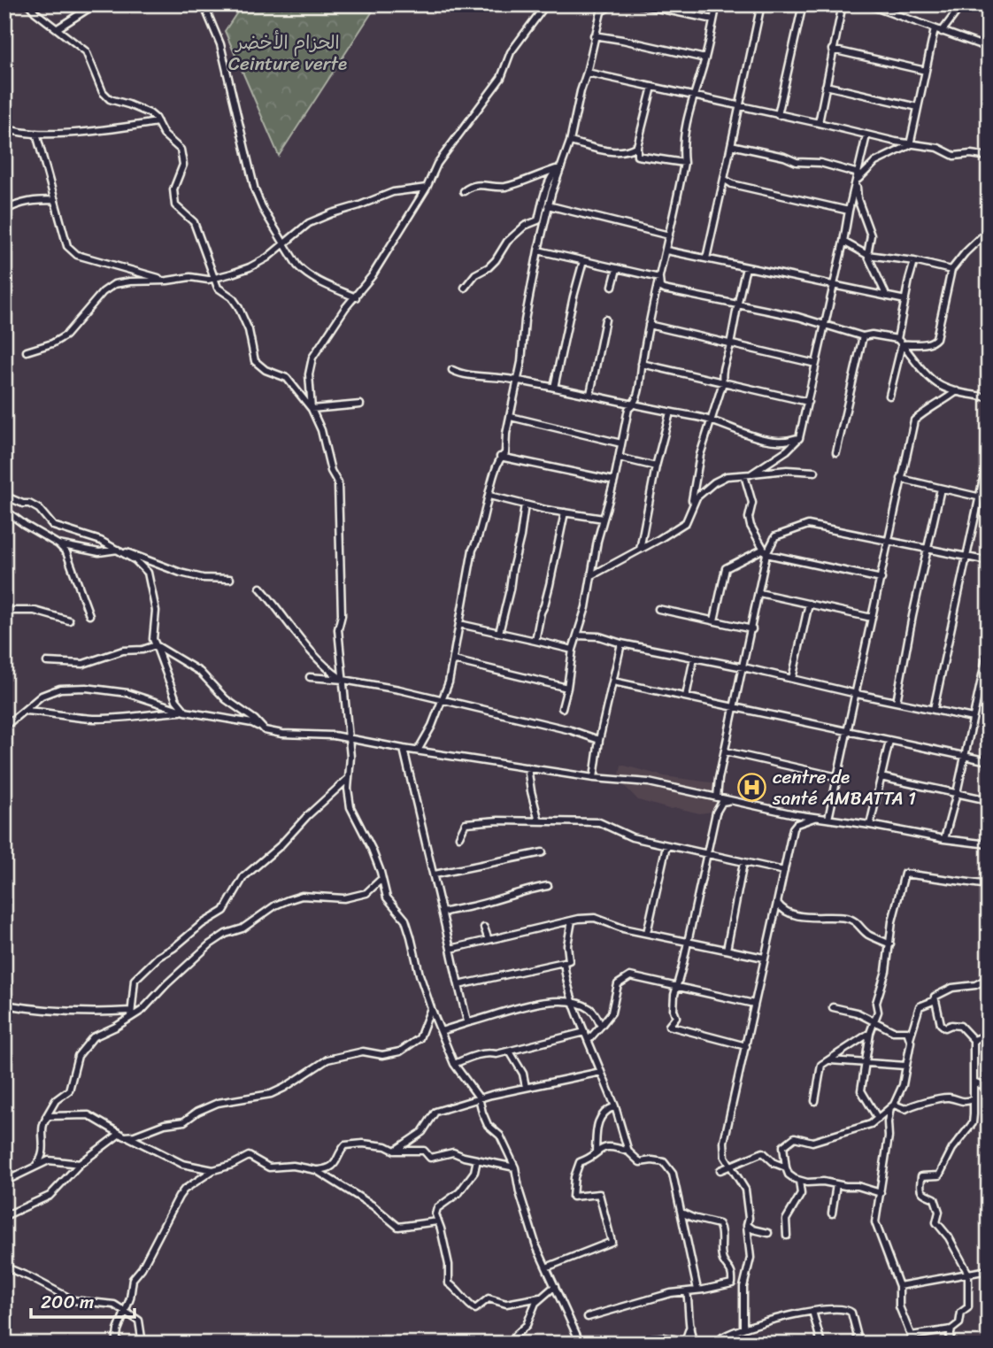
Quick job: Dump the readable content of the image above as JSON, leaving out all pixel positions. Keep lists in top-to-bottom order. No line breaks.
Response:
{"parks":["الحزام الأخضر Ceinture verte"],"places":{"hospital":["centre de santé AMBATTA 1"]},"scale_bar":"200 m"}
